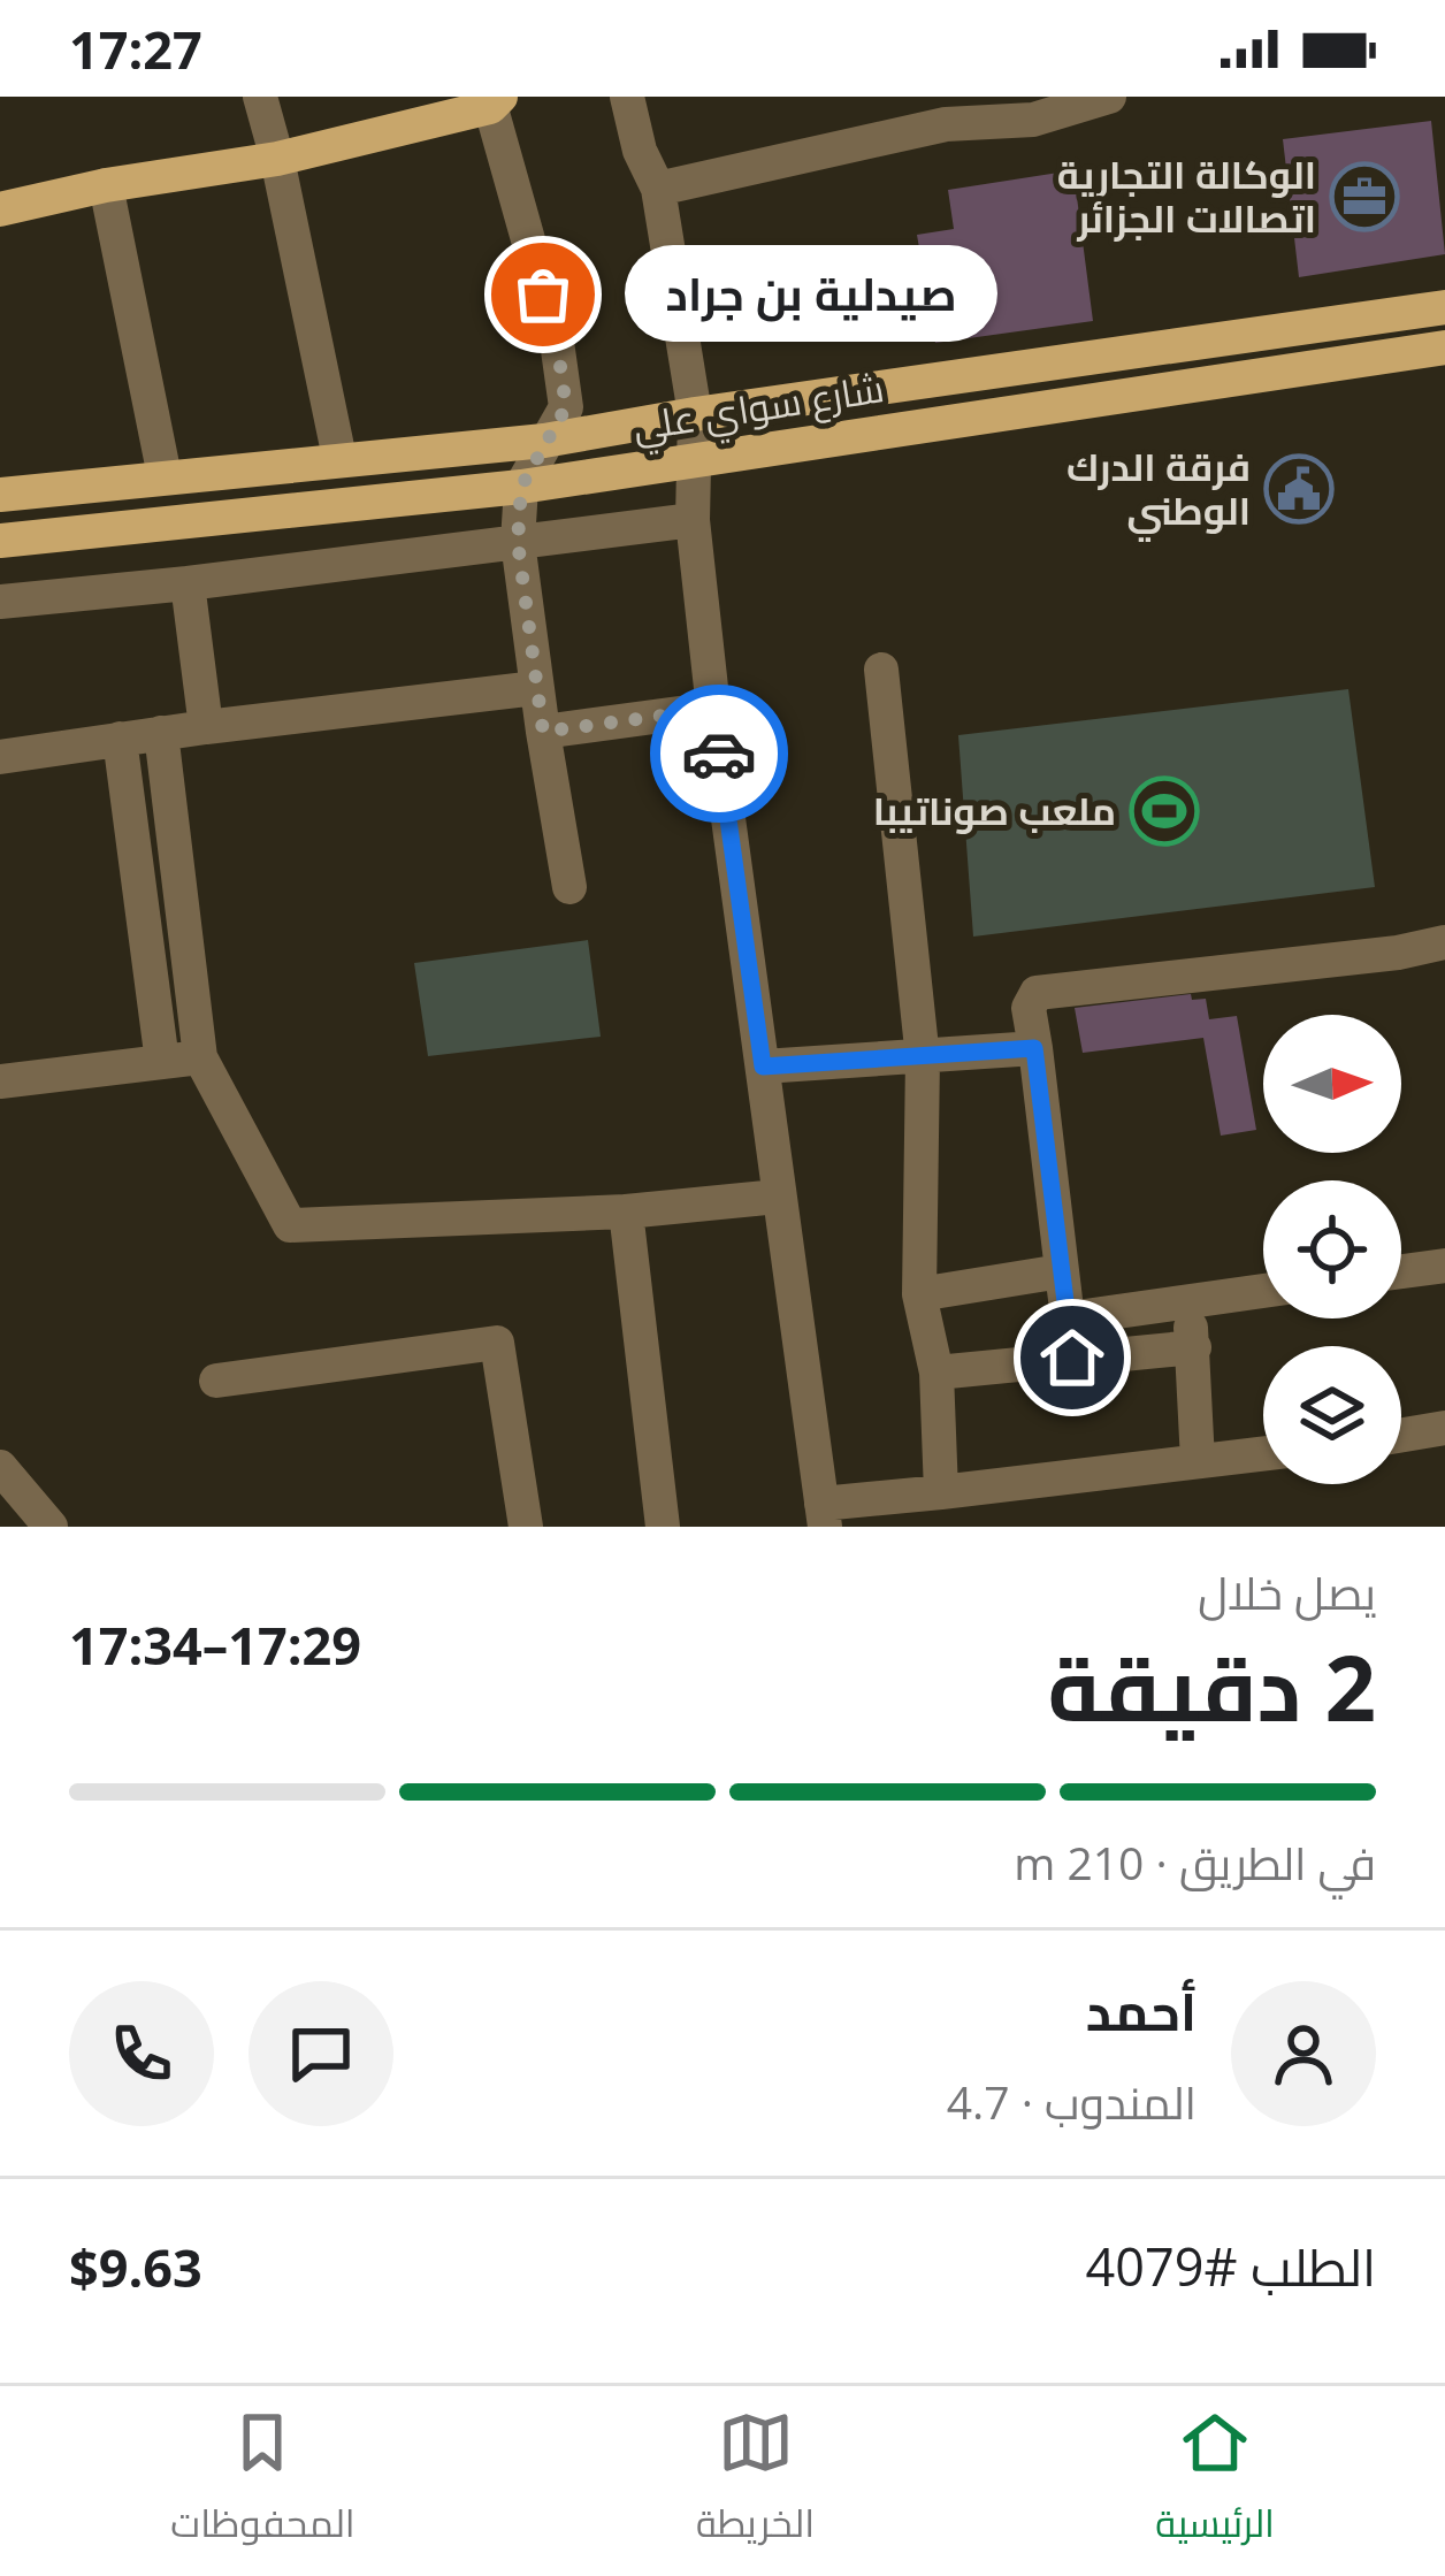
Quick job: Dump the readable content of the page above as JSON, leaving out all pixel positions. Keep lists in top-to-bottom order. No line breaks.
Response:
{"streets":{"main road":["شارع سواي علي"]},"places":{"office":["الوكالة التجارية اتصالات الجزائر"],"other":["صيدلية بن جراد"],"public building":["فرقة الدرك الوطني"],"sports":["ملعب صوناتيبا"]},"north":"right","page":{"status":"17:27","bubble":"صيدلية بن جراد","heading":["2 دقيقة","يصل خلال","17:29–17:34"],"panel":["أحمد","المندوب · 4.7","الطلب #4079","$9.63"],"bar":"في الطريق · 210 m","tabs":["الرئيسية","الخريطة","المحفوظات"]}}
